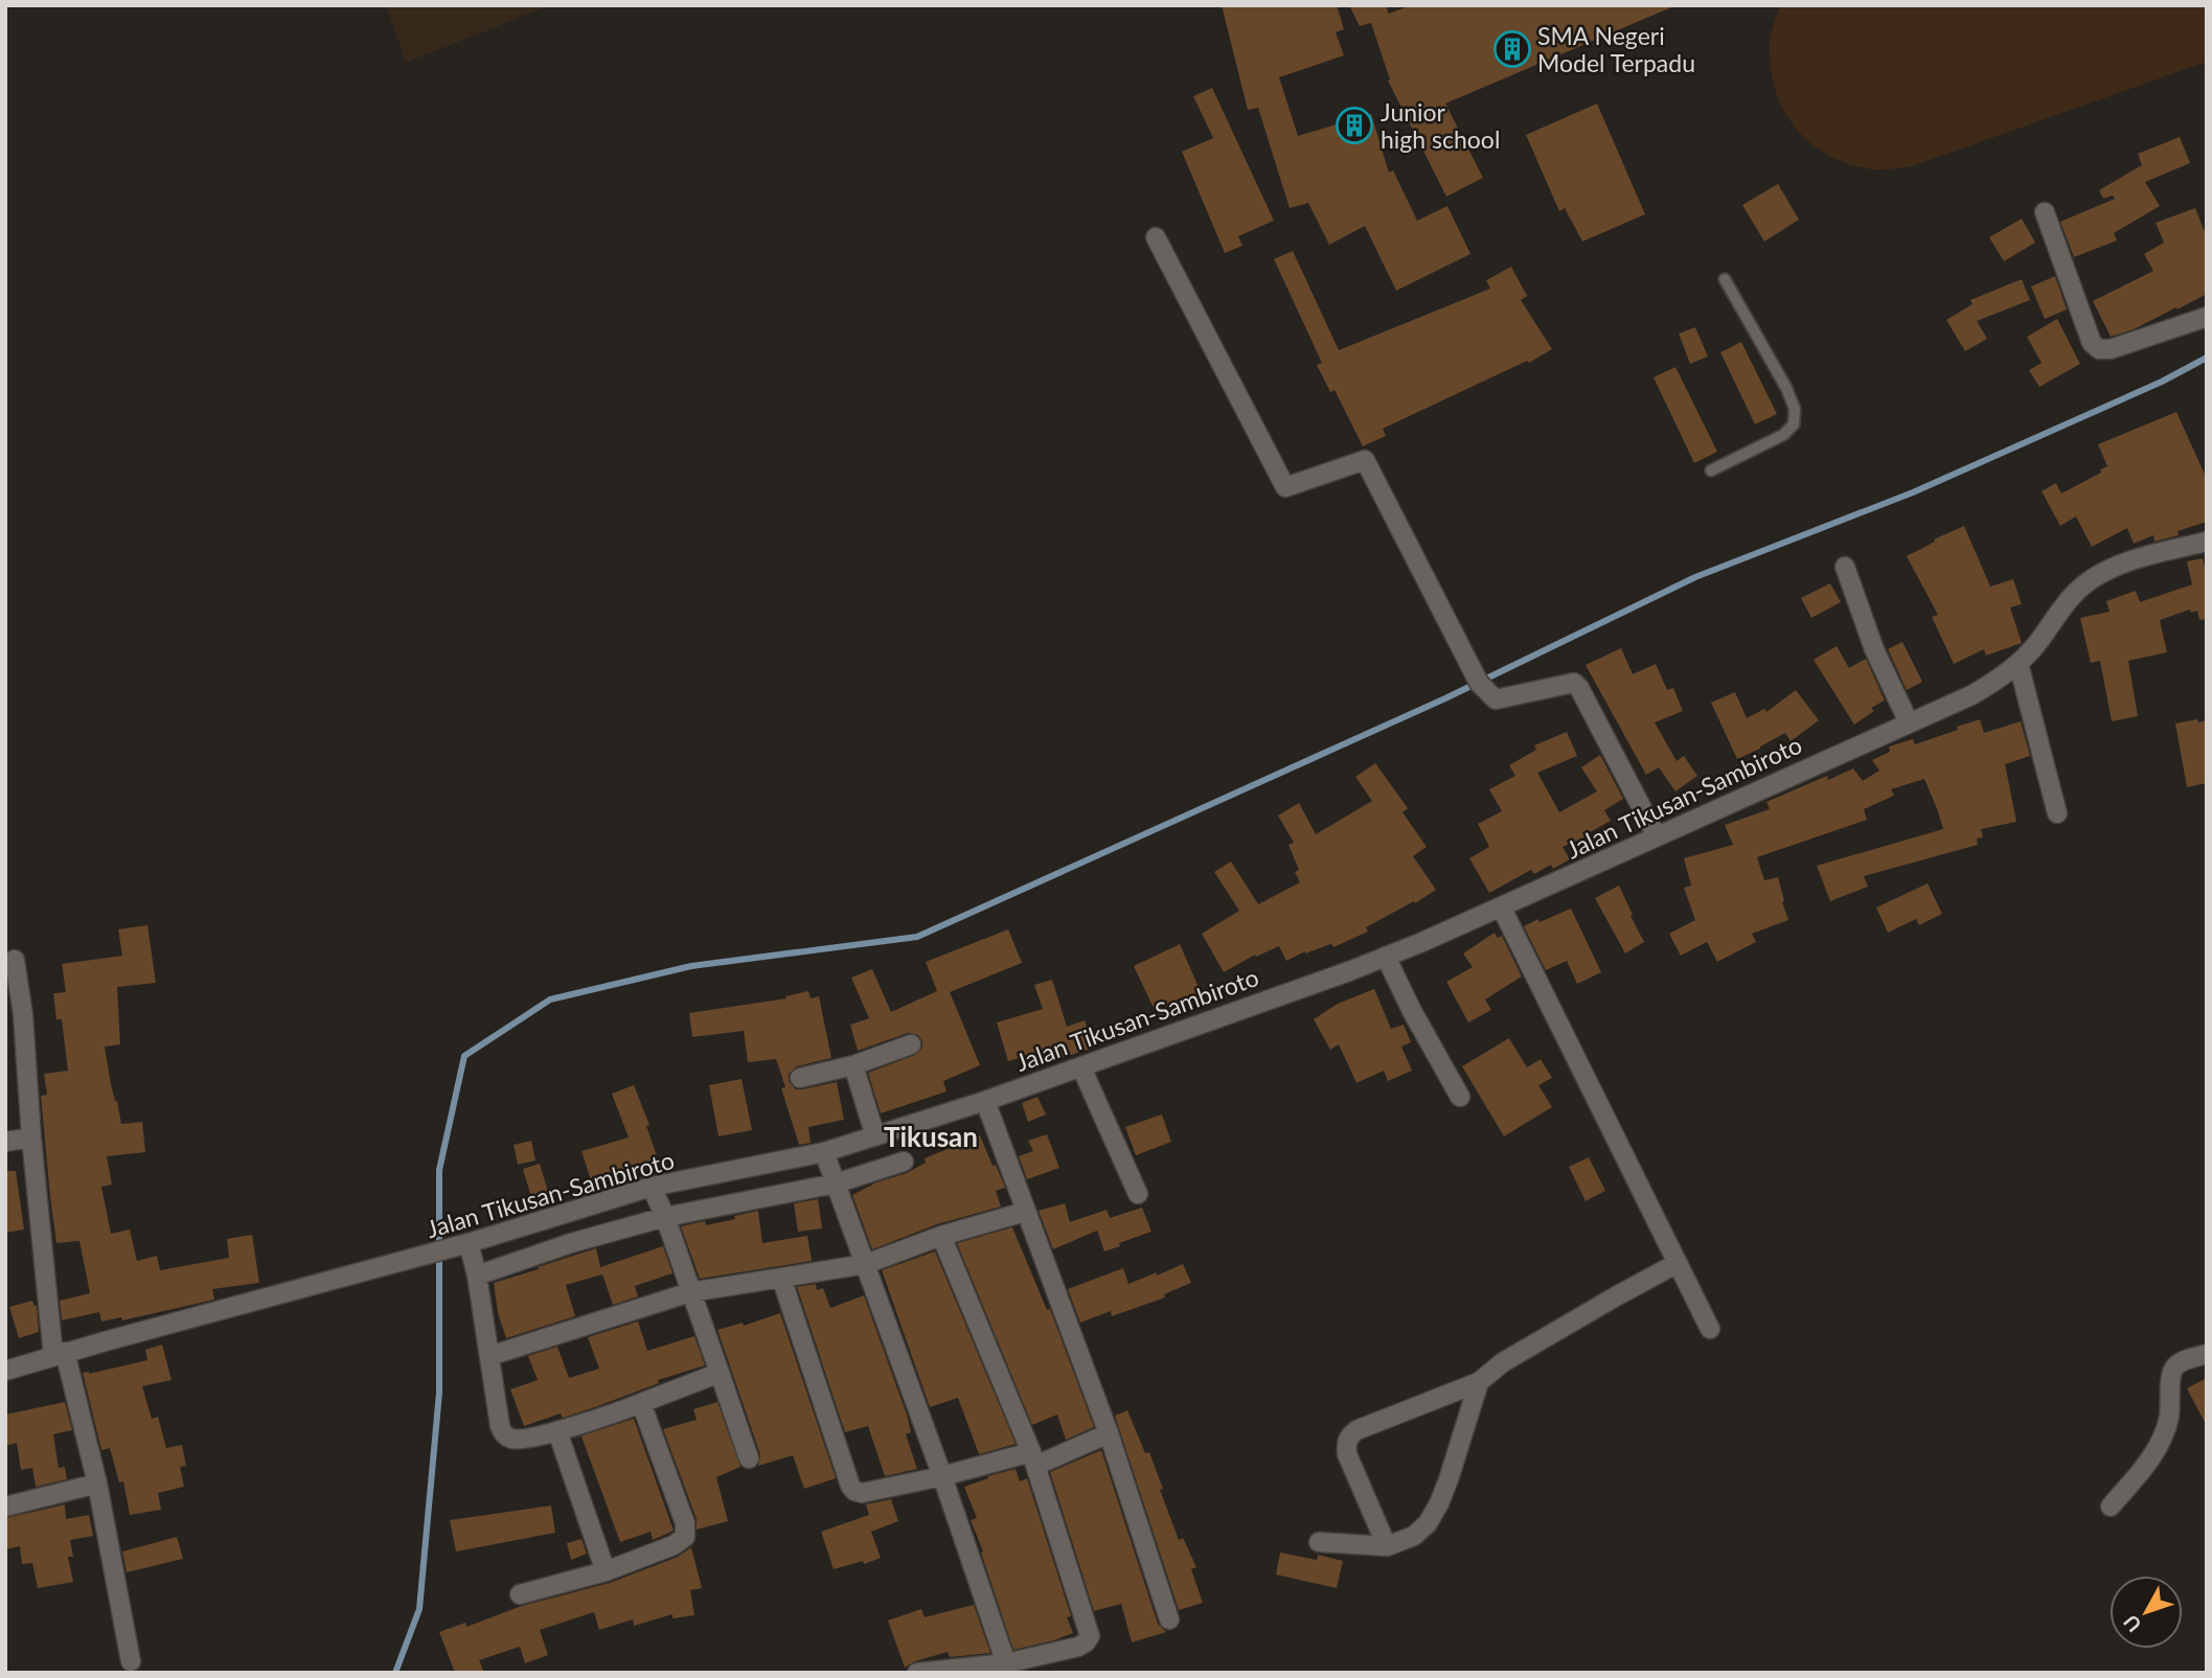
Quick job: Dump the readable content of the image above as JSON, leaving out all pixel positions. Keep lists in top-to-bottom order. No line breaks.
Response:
{"streets":{"street":["Jalan Tikusan-Sambiroto"]},"districts":["Tikusan"],"places":{"building":["SMA Negeri Model Terpadu","Junior high school"]},"north":"bottom left"}
